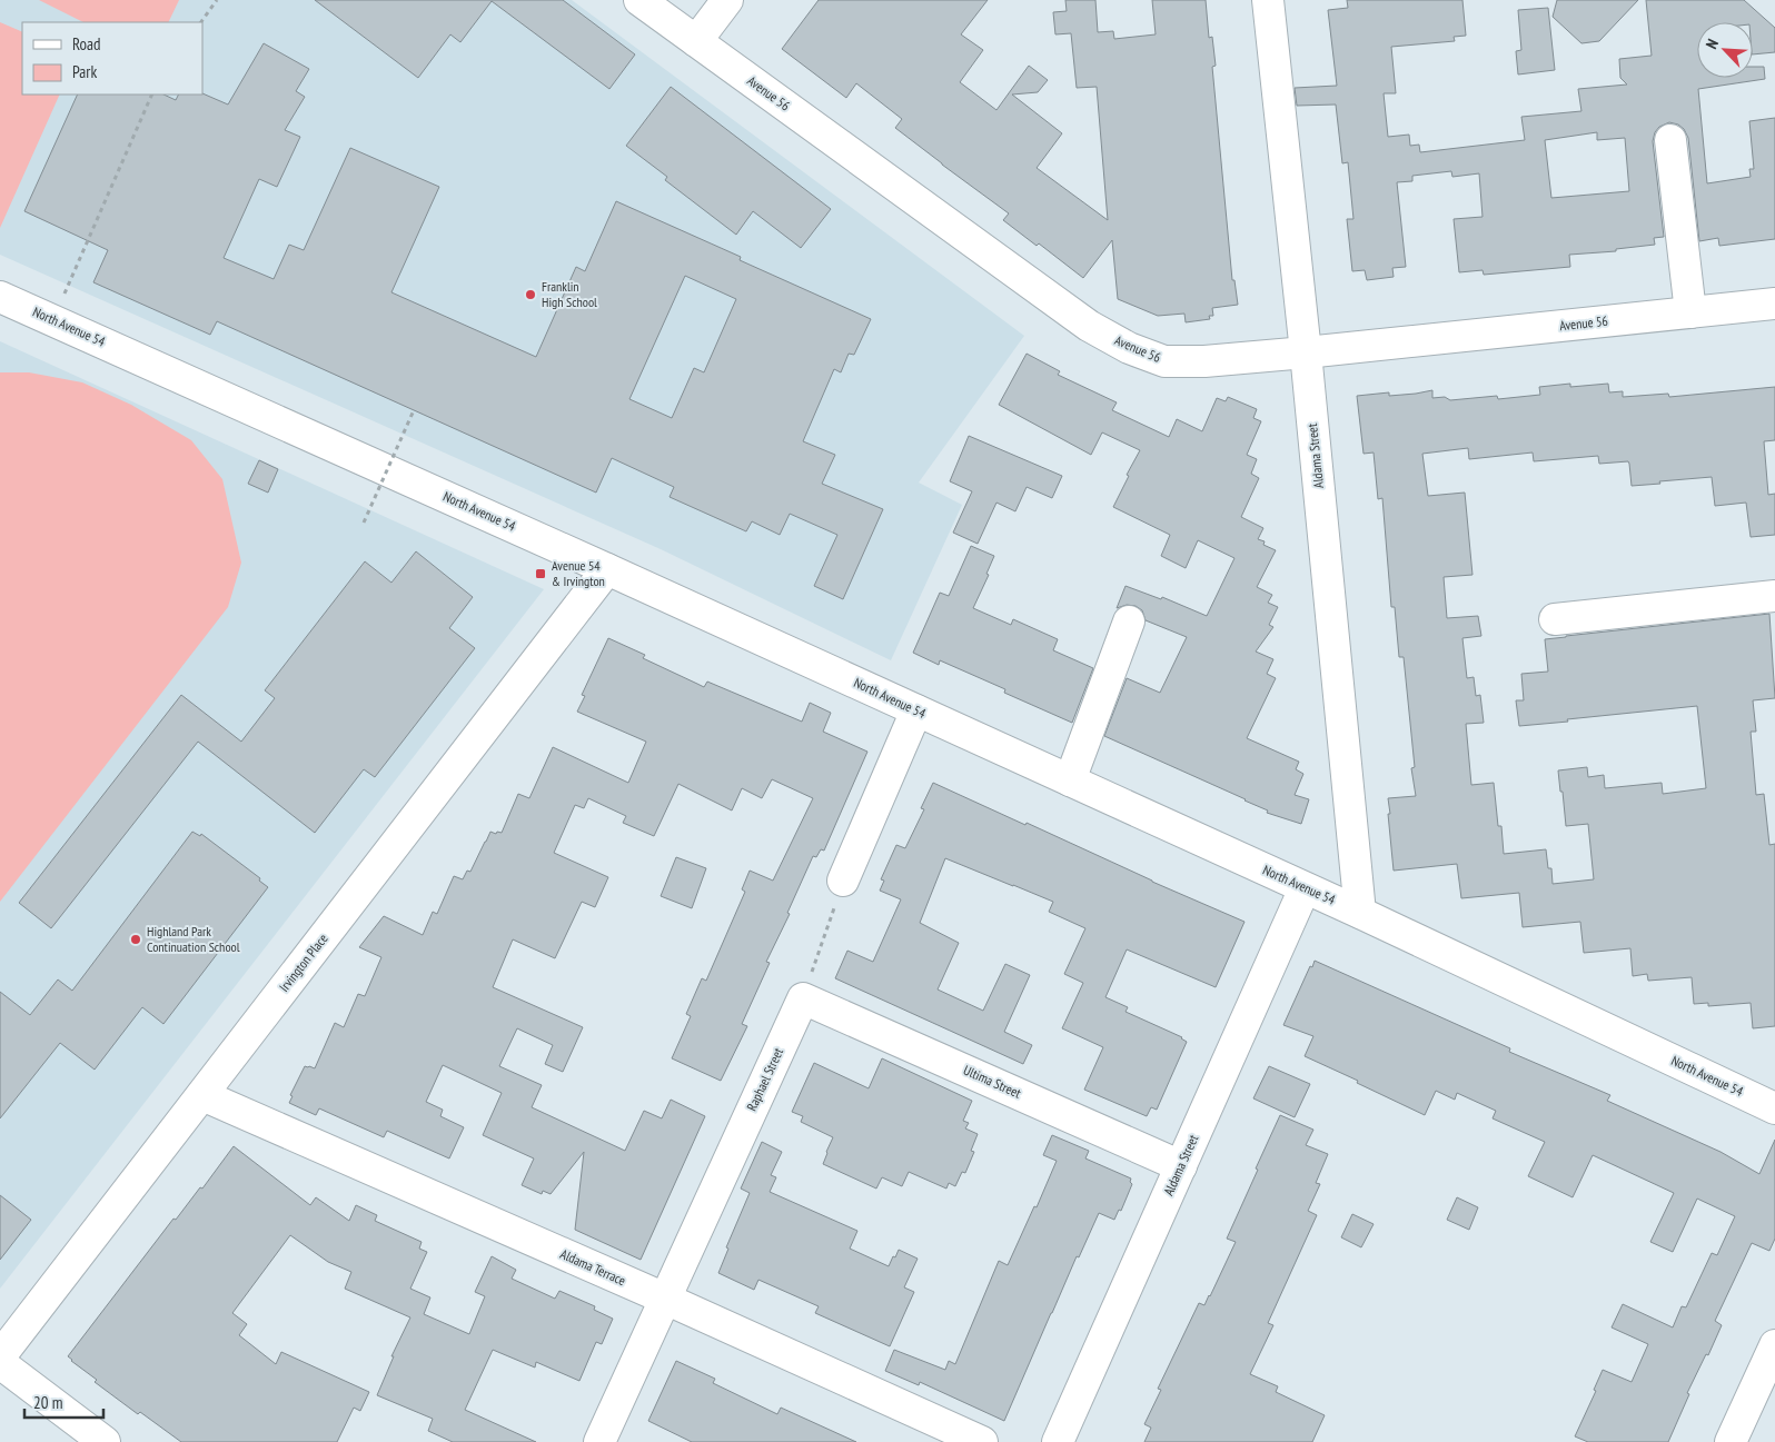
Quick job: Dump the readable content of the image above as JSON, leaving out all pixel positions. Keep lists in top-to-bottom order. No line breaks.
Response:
{"streets":{"street":["Avenue 56","North Avenue 54","Aldama Street","Irvington Place","Raphael Street","Ultima Street","Aldama Terrace"]},"crossings":[["Avenue 56","Aldama Street"],["North Avenue 54","Aldama Street"],["North Avenue 54","Irvington Place"],["Aldama Street","Ultima Street"],["Irvington Place","Aldama Terrace"],["Raphael Street","Ultima Street"],["Raphael Street","Aldama Terrace"]],"places":{"other":["Franklin High School","Highland Park Continuation School"],"transit":["Avenue 54 & Irvington"]},"legend":["Road","Park"],"scale_bar":"20 m","north":"top left"}
